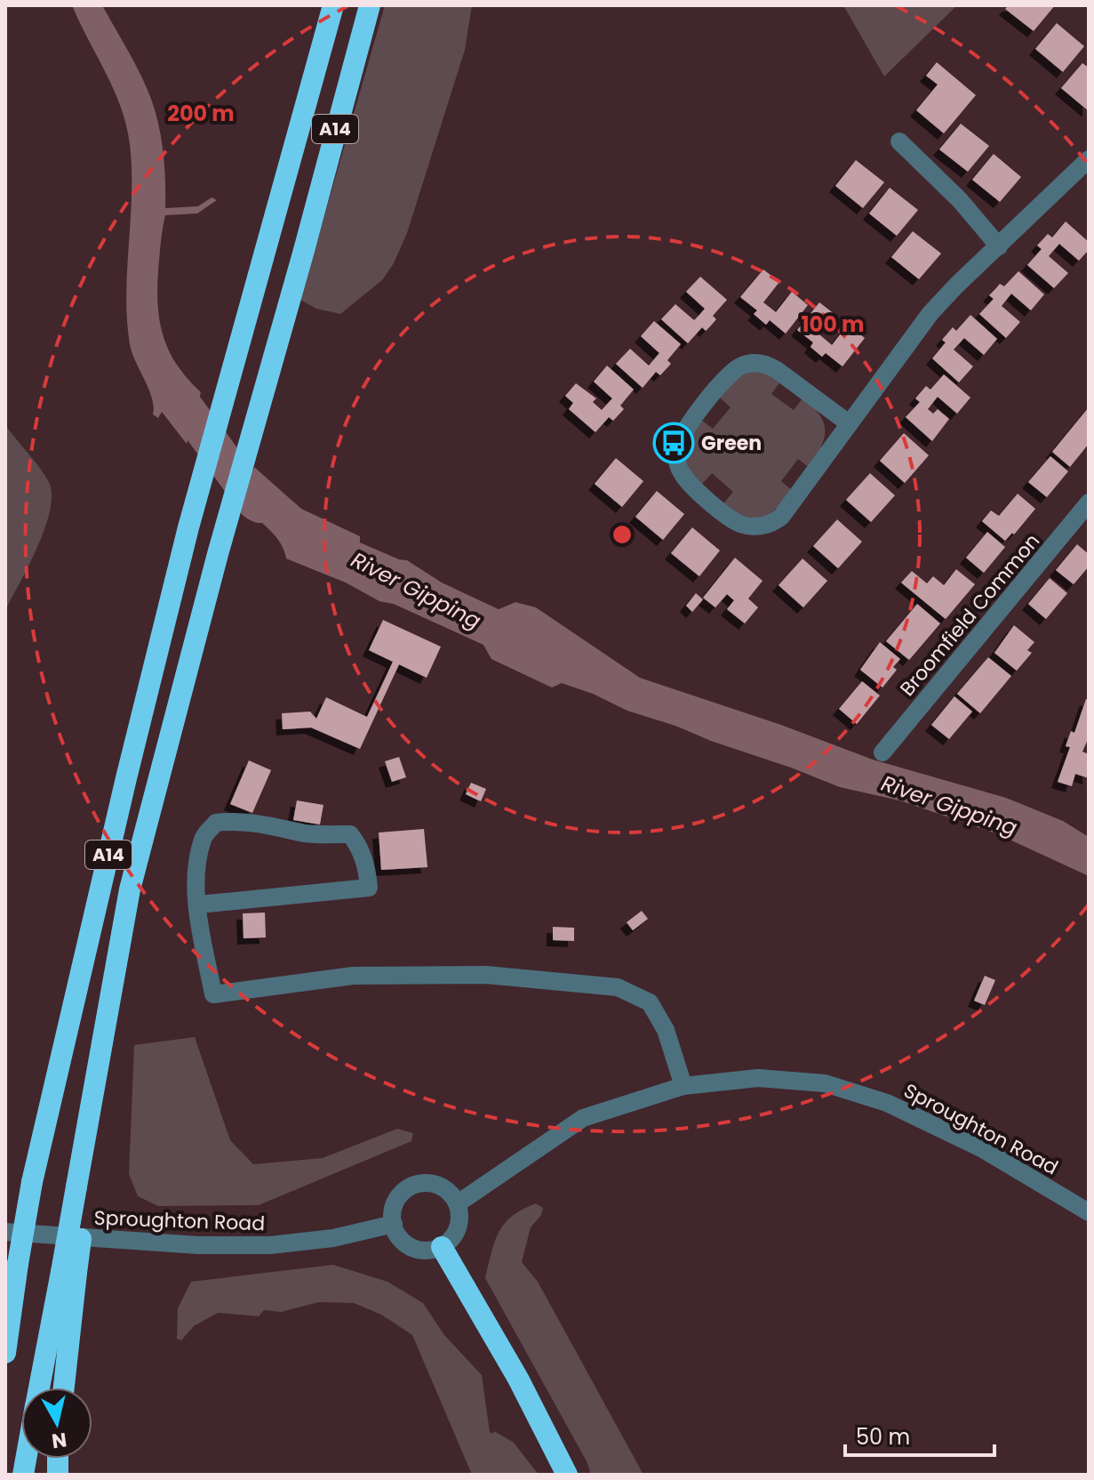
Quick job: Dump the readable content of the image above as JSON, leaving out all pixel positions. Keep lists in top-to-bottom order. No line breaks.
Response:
{"streets":{"highway":["A14"],"street":["Broomfield Common","Sproughton Road"]},"water":["River Gipping"],"places":{"bus stop":["Green"]},"scale_bar":"50 m","north":"bottom","rings":["200 m","100 m"]}
